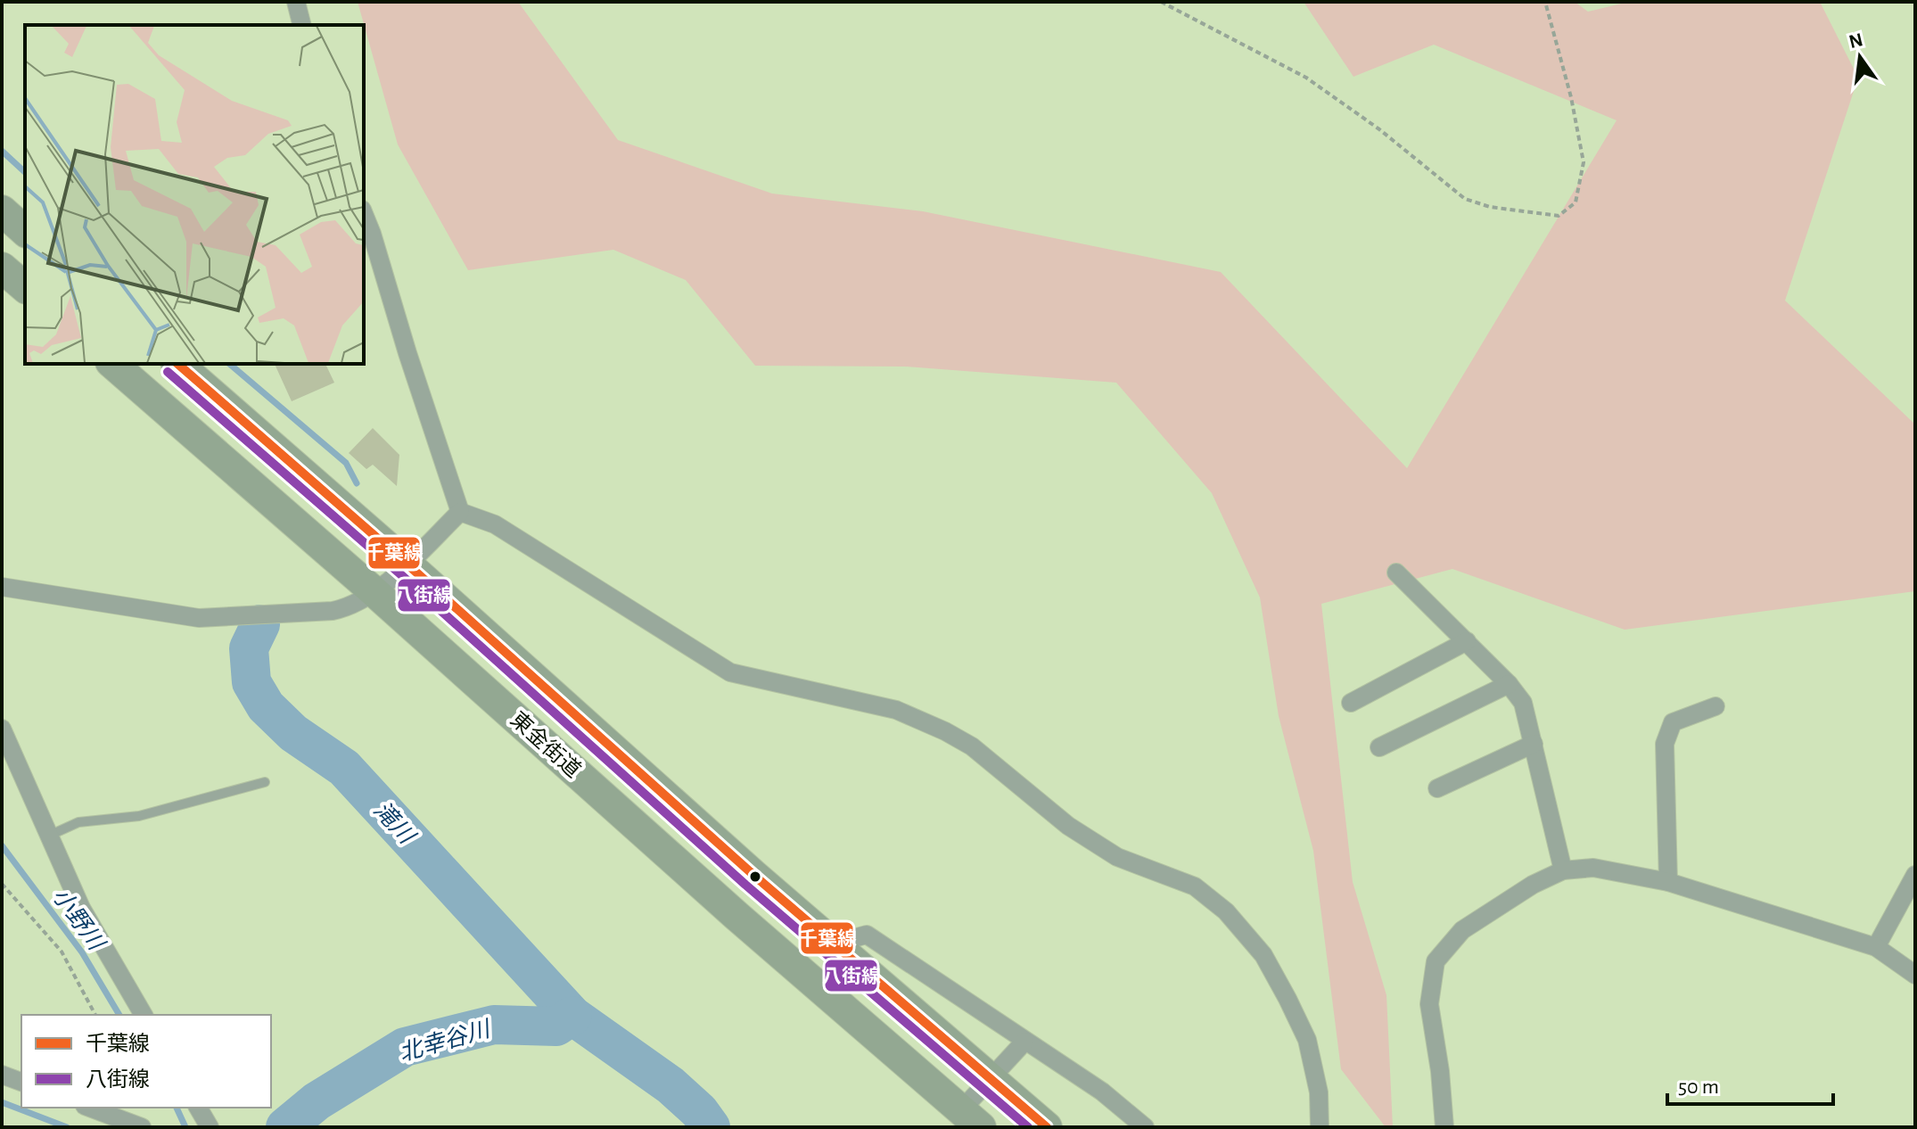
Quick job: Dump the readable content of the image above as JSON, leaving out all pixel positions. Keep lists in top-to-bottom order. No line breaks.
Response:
{"streets":{"highway":["東金街道"]},"water":["滝川","小野川","北幸谷川"],"lines":["transit line 千葉線","transit line 八街線"],"legend":["千葉線","八街線"],"scale_bar":"50 m","north":"top"}
